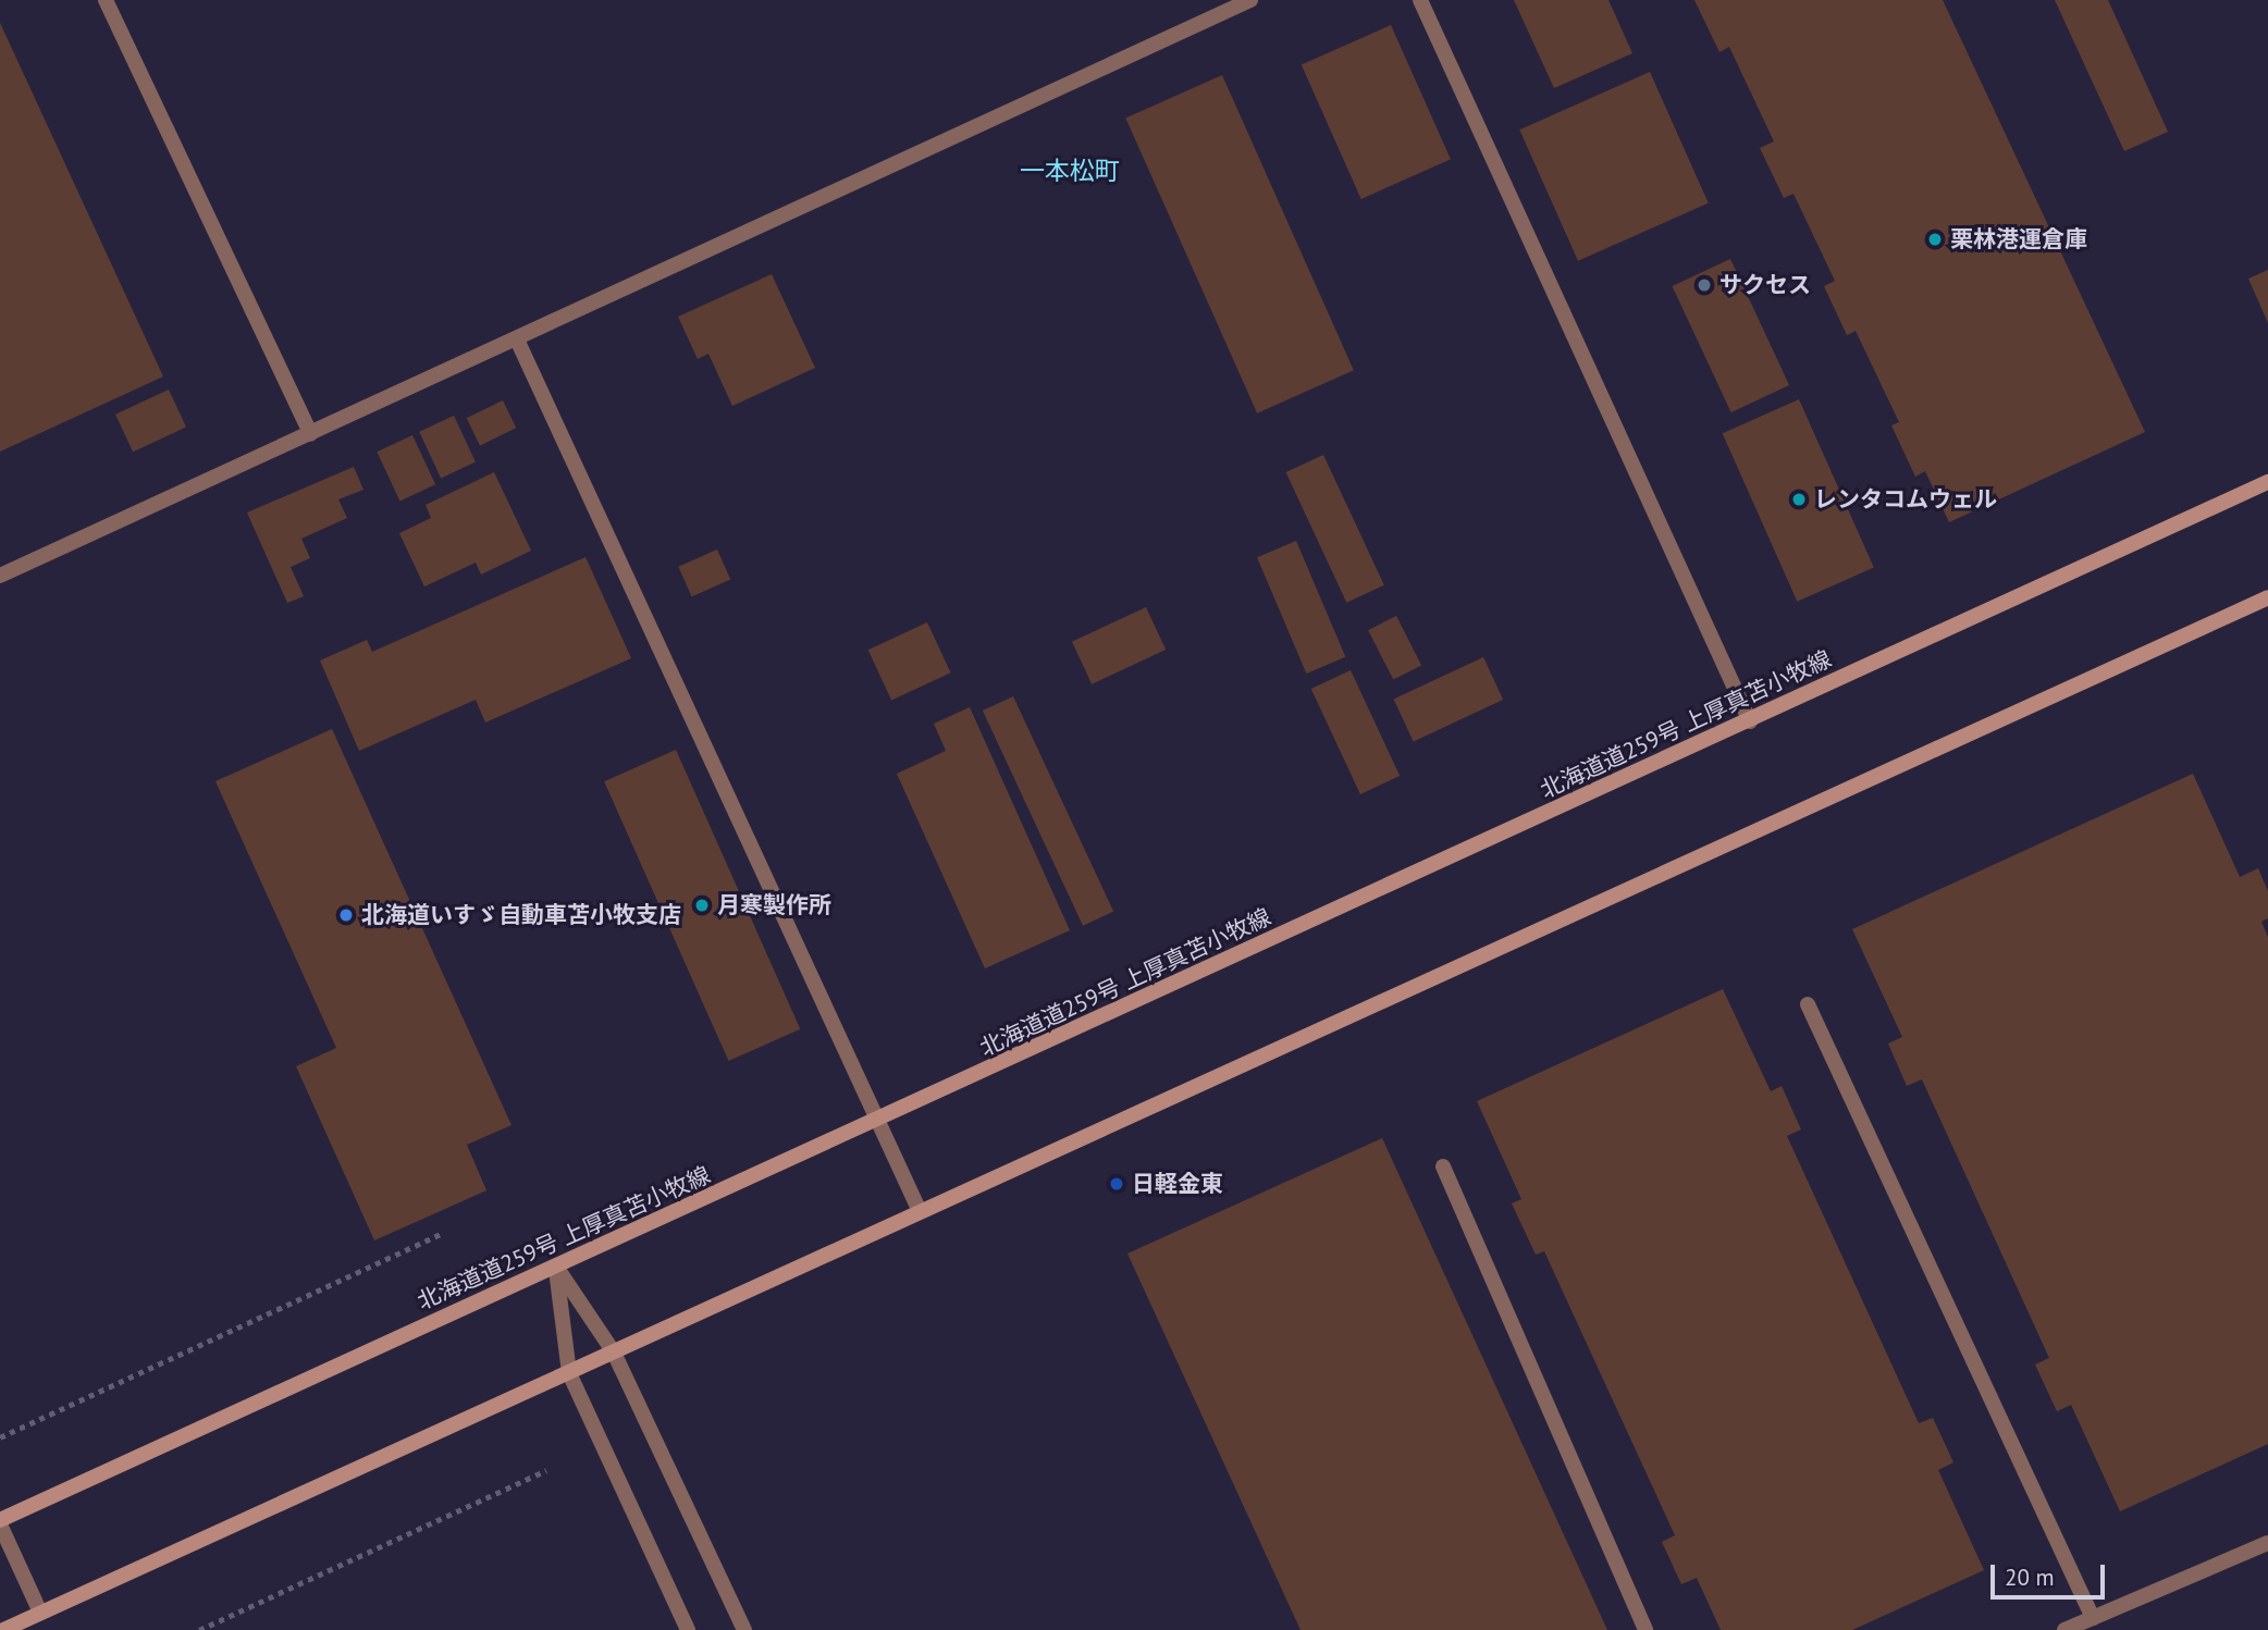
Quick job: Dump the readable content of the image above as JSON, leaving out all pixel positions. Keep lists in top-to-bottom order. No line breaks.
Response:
{"streets":{"main road":["北海道道259号 上厚真苫小牧線"]},"districts":["一本松町"],"places":["栗林港運倉庫","サクセス","レンタコムウェル","月寒製作所","北海道いすゞ自動車苫小牧支店","日軽金東"],"scale_bar":"20 m"}
